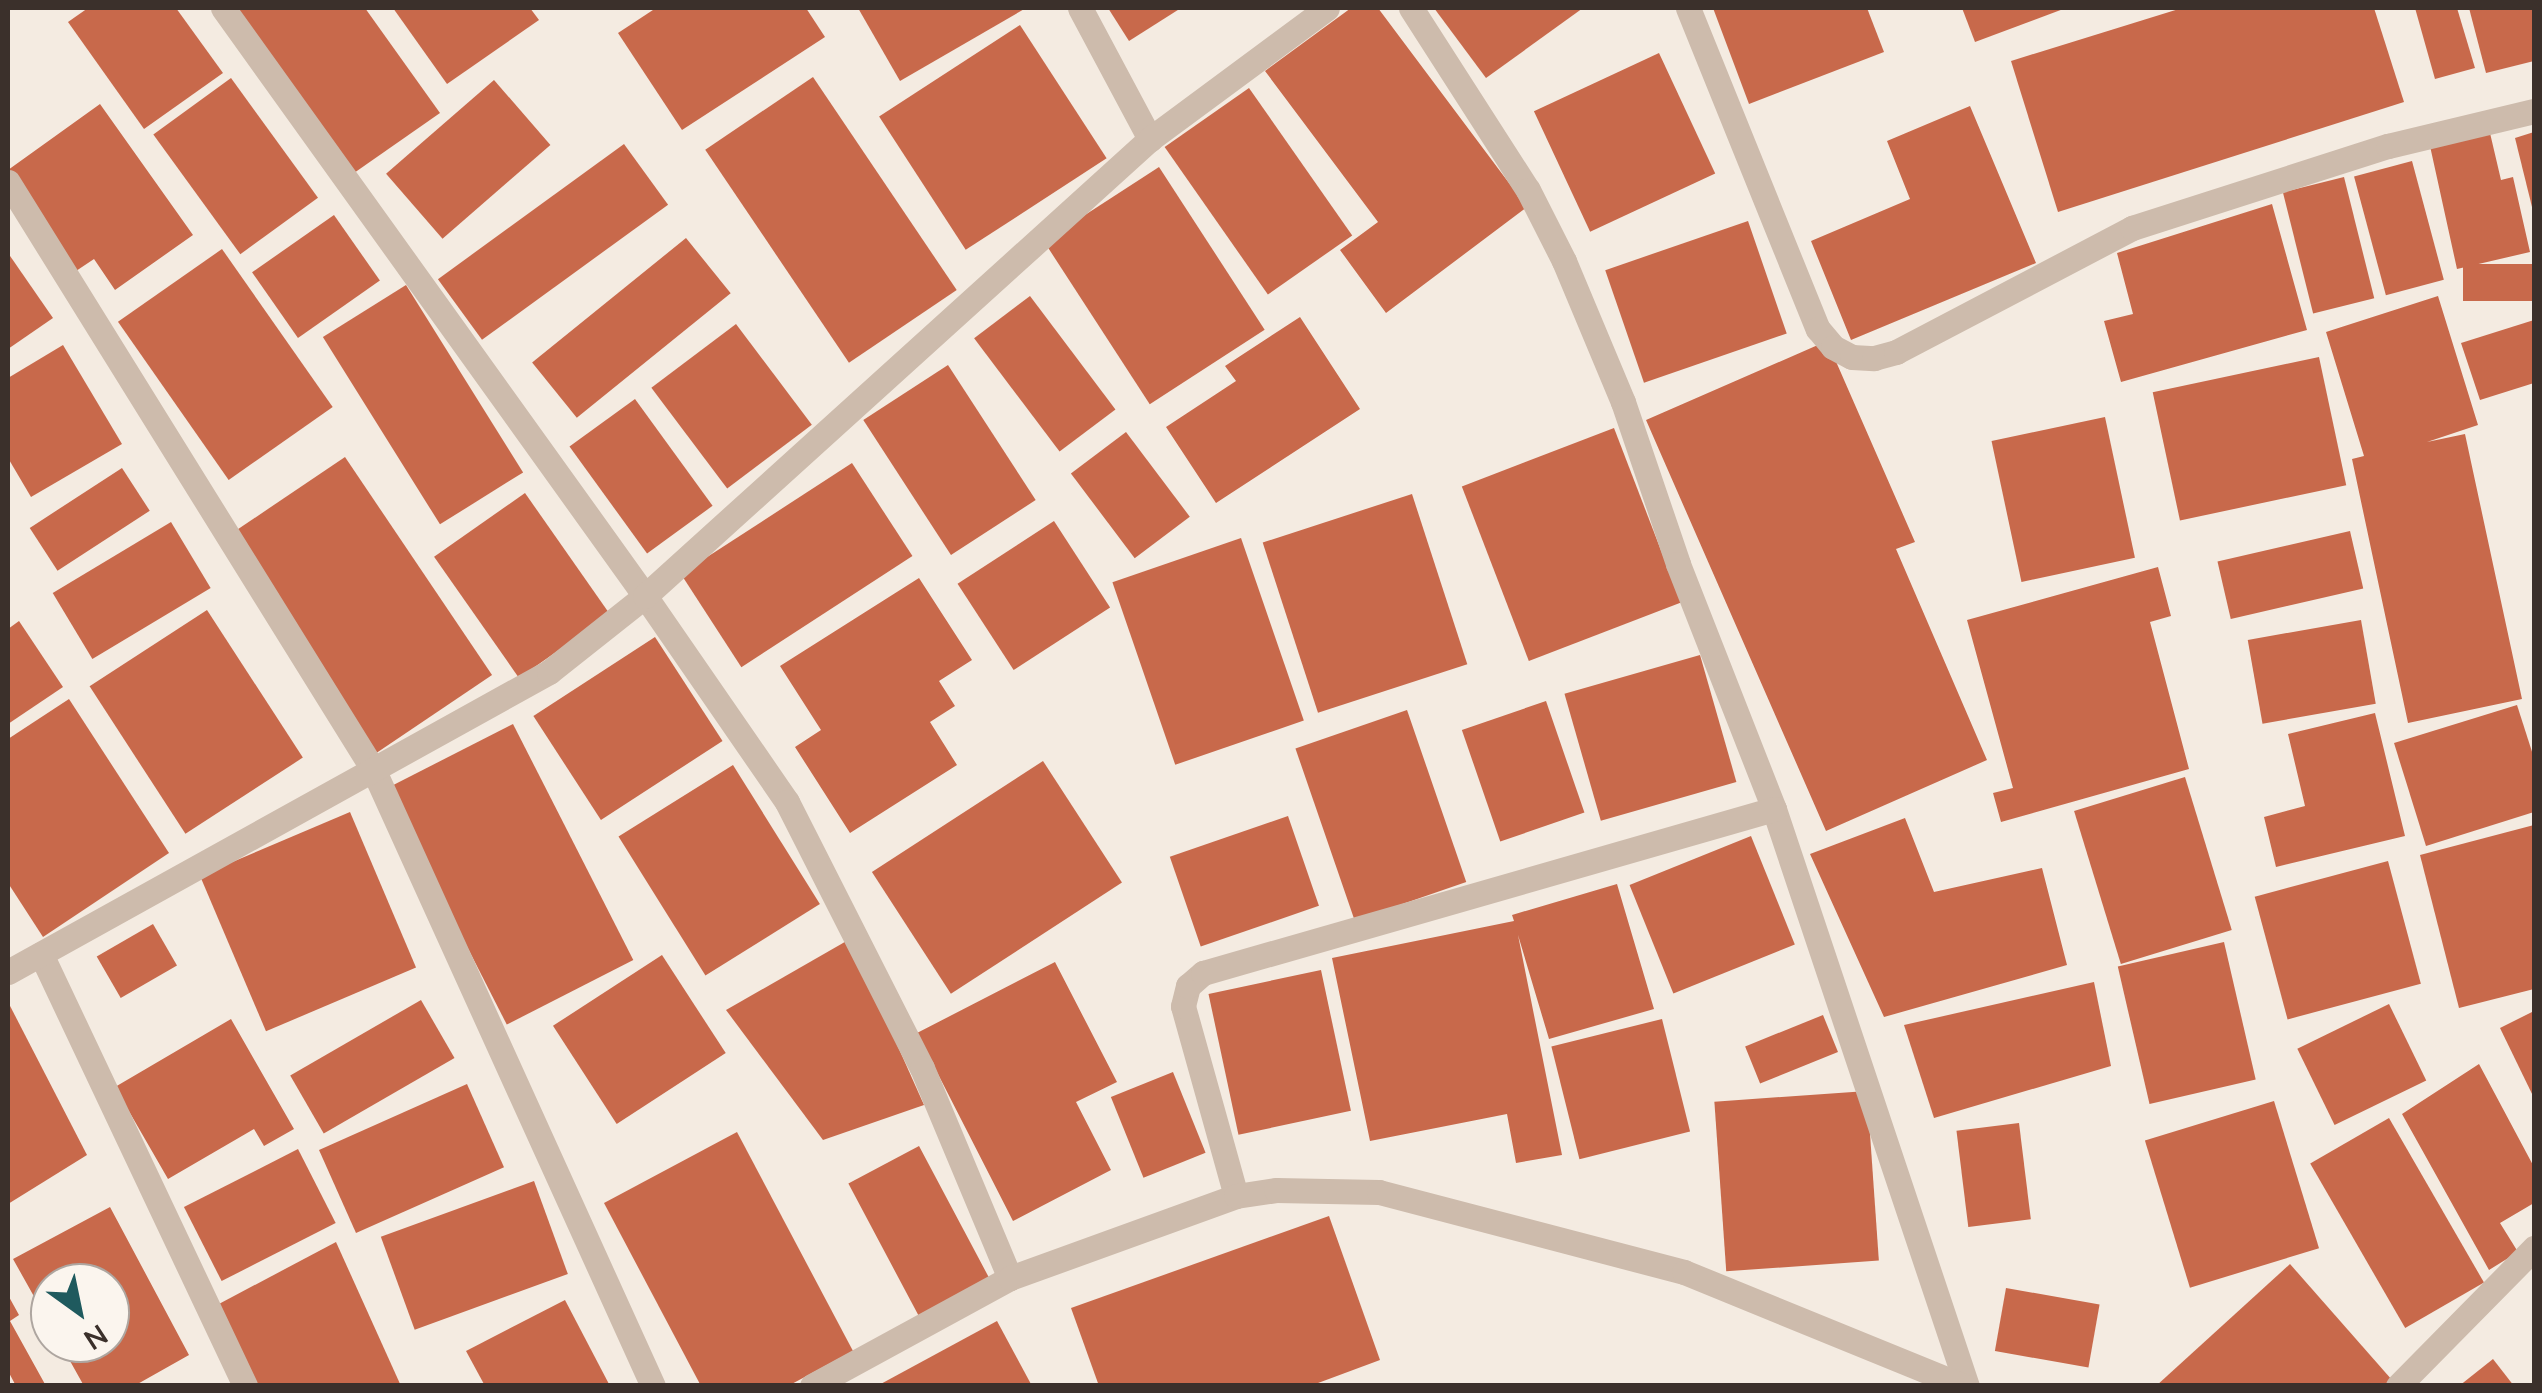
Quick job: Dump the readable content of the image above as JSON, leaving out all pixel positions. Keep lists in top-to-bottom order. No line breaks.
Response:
{"north":"bottom right"}
